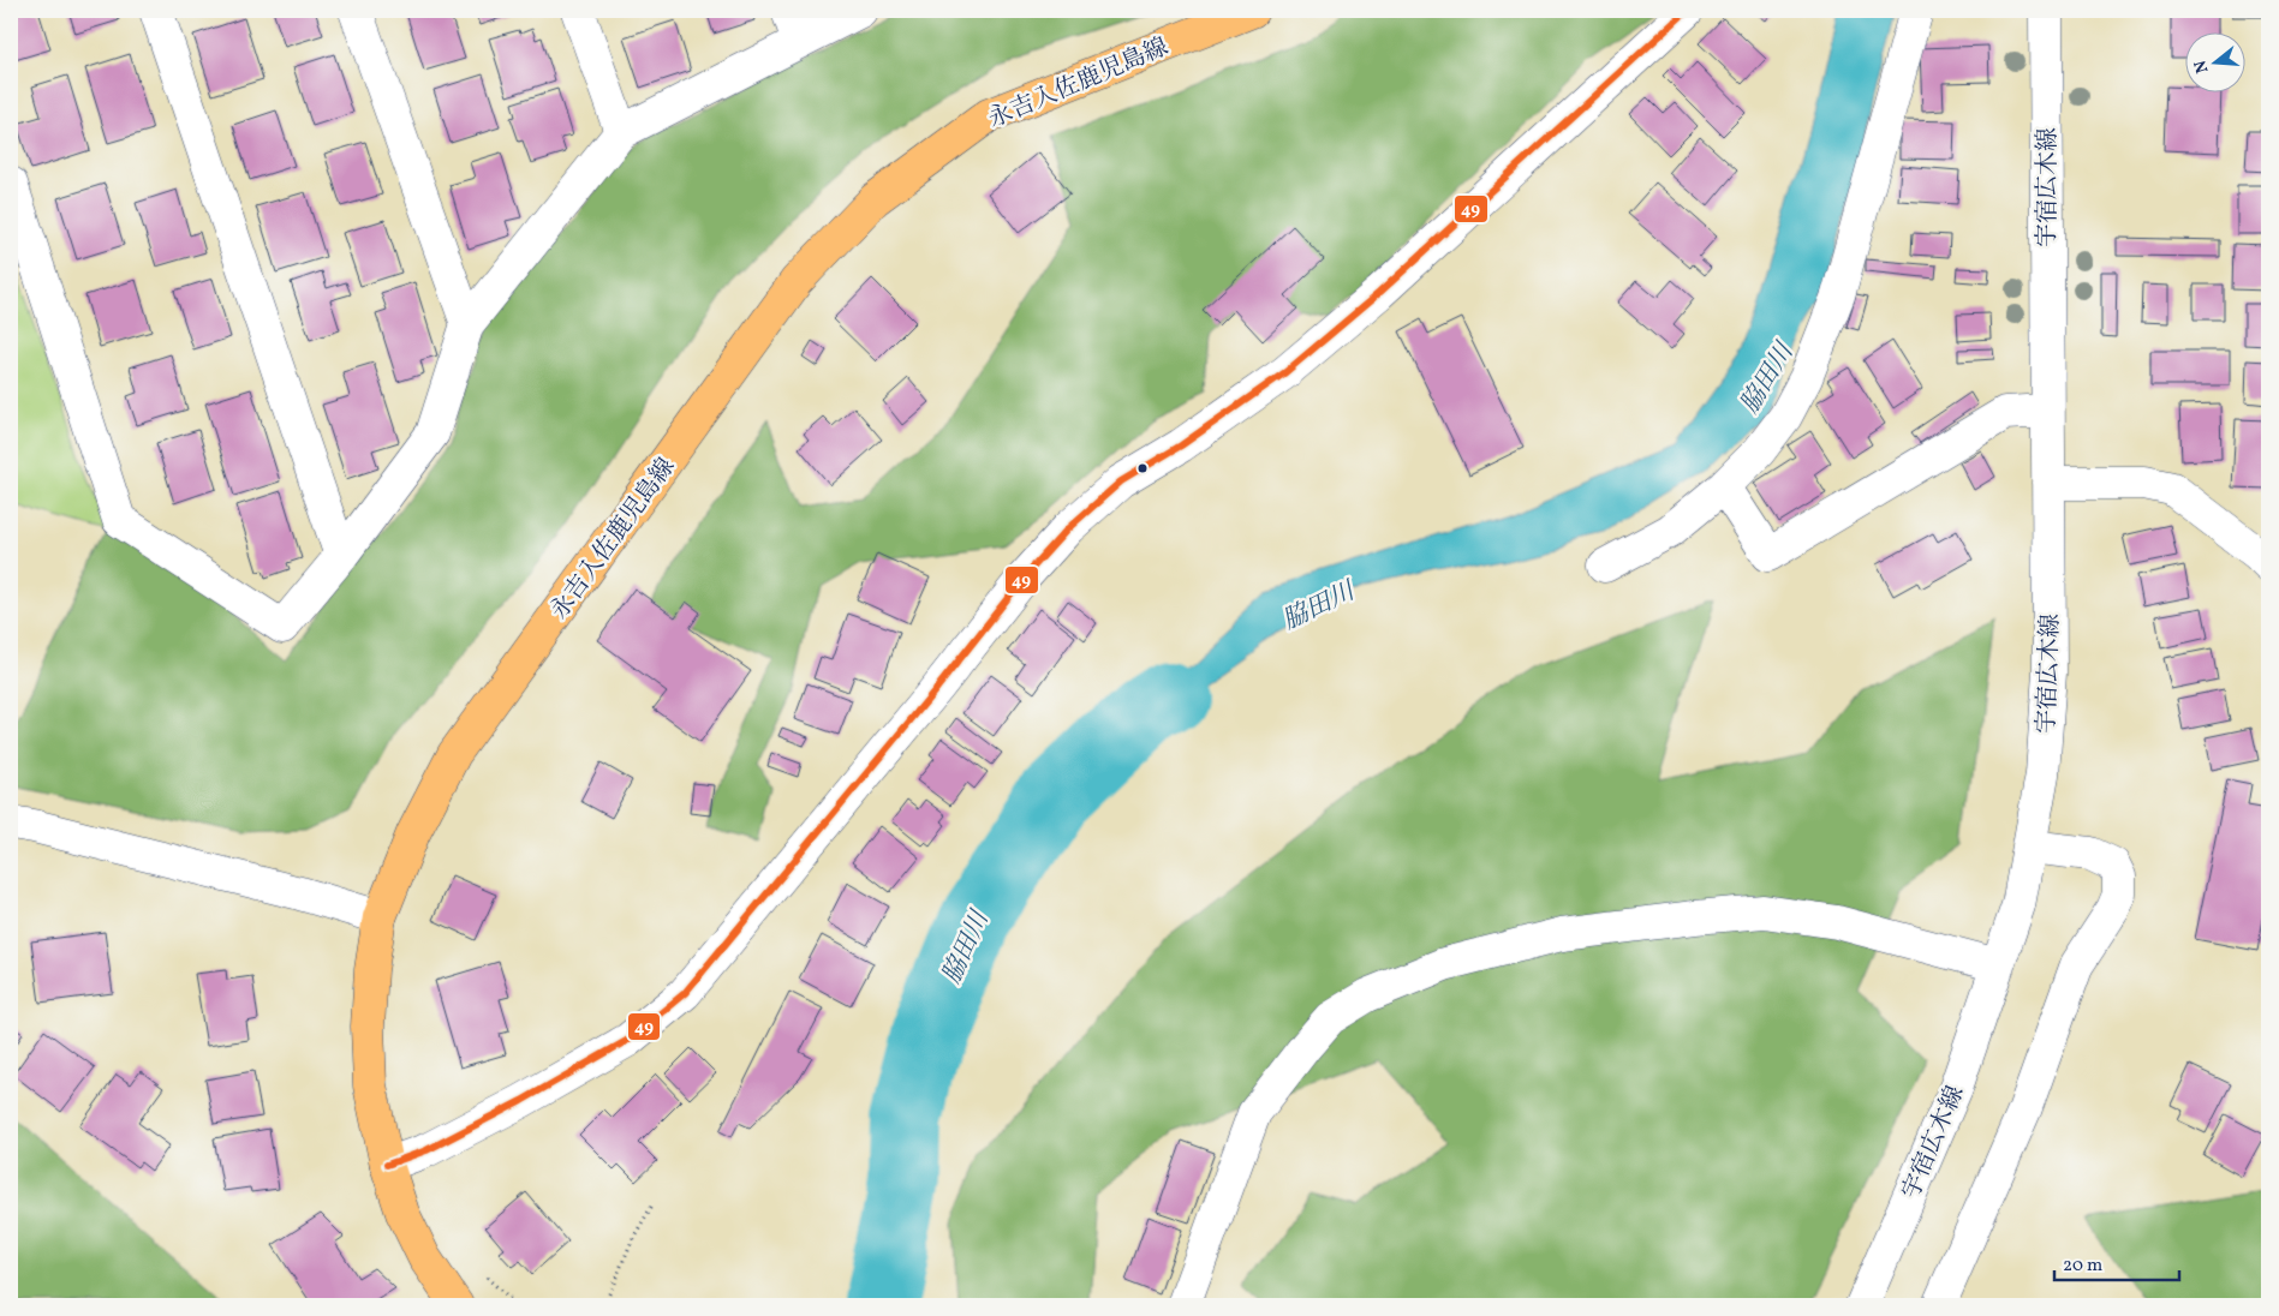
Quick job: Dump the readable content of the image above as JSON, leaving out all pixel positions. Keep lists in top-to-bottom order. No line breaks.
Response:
{"streets":{"main road":["永吉入佐鹿児島線"],"street":["宇宿広木線"]},"water":["脇田川"],"lines":["transit line 49"],"scale_bar":"20 m","north":"left"}
